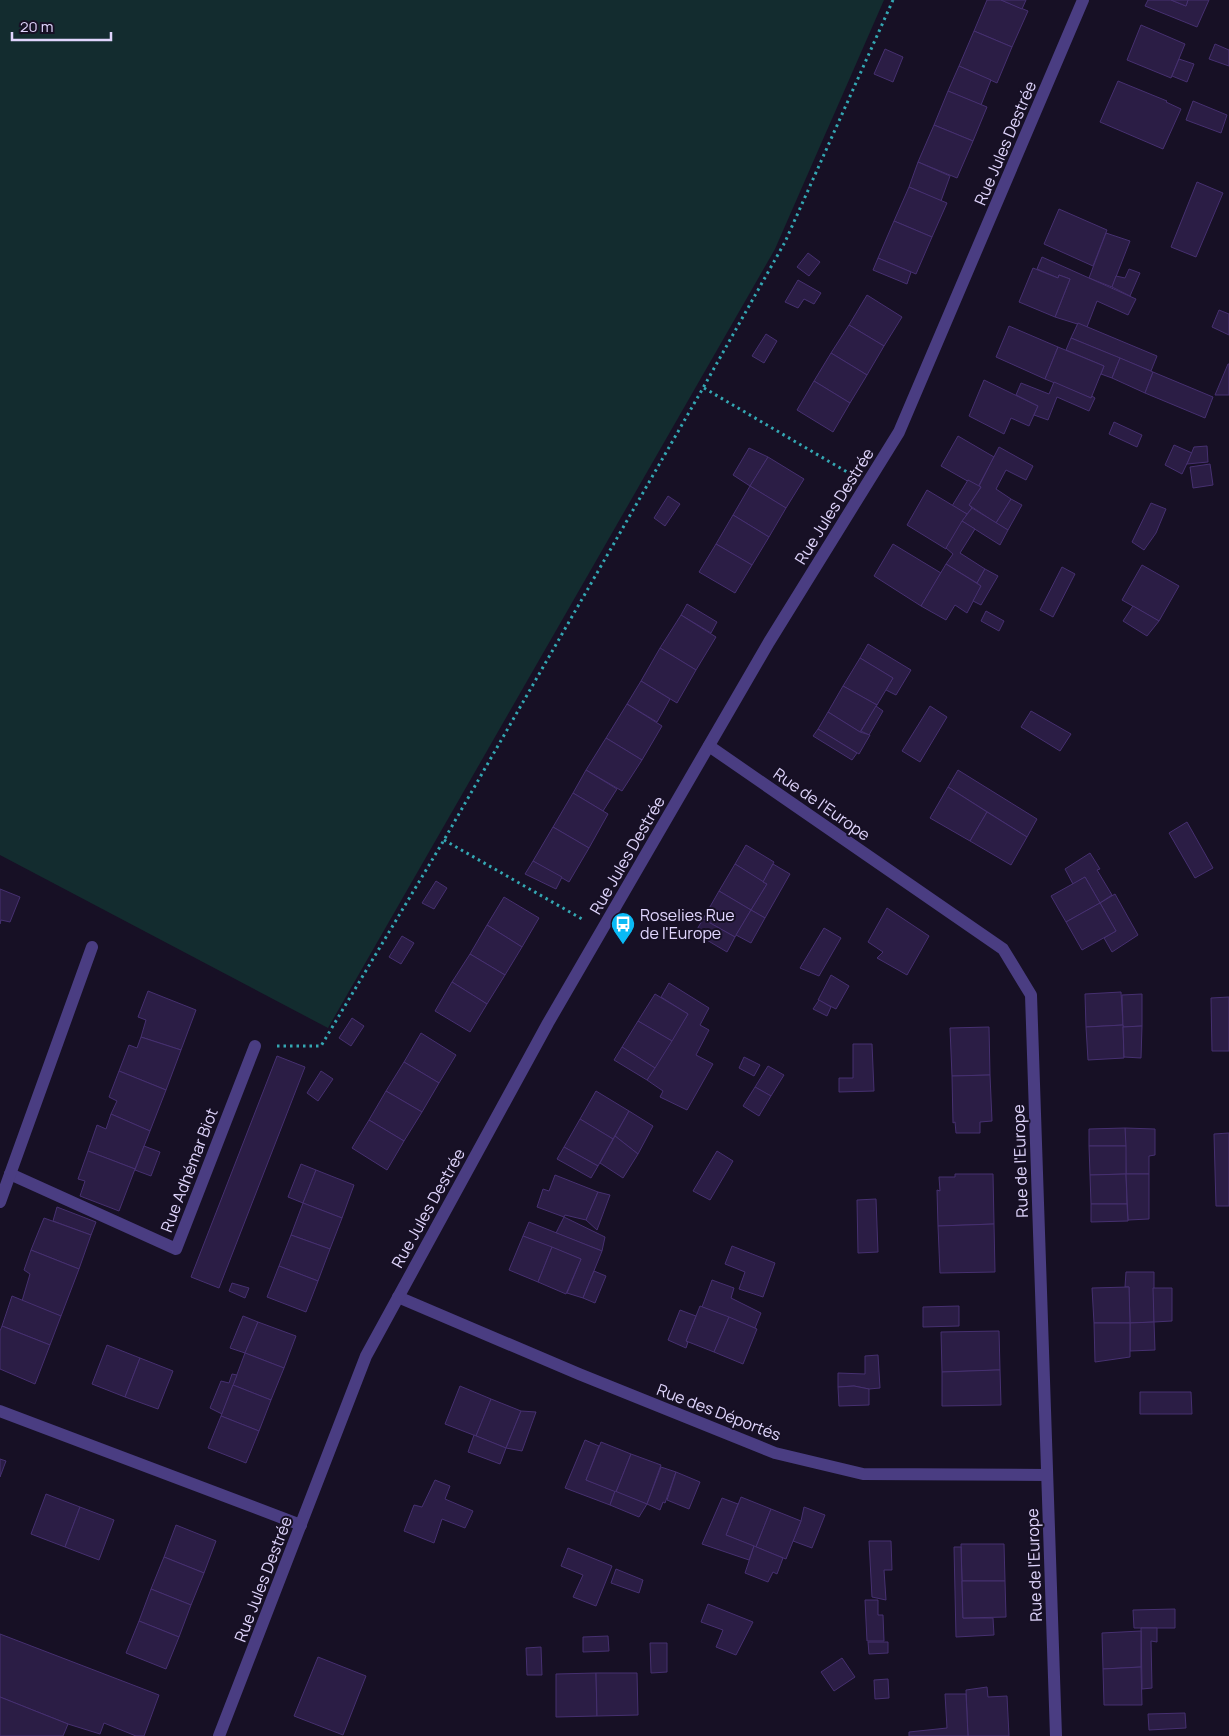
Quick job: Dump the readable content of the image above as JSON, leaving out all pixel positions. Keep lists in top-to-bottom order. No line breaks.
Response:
{"streets":{"street":["Rue Jules Destrée","Rue de l'Europe","Rue Adhémar Biot","Rue des Déportés"]},"crossings":[["Rue Jules Destrée","Rue de l'Europe"],["Rue Jules Destrée","Rue des Déportés"],["Rue de l'Europe","Rue des Déportés"]],"places":{"bus stop":["Roselies Rue de l'Europe"]},"scale_bar":"20 m"}
